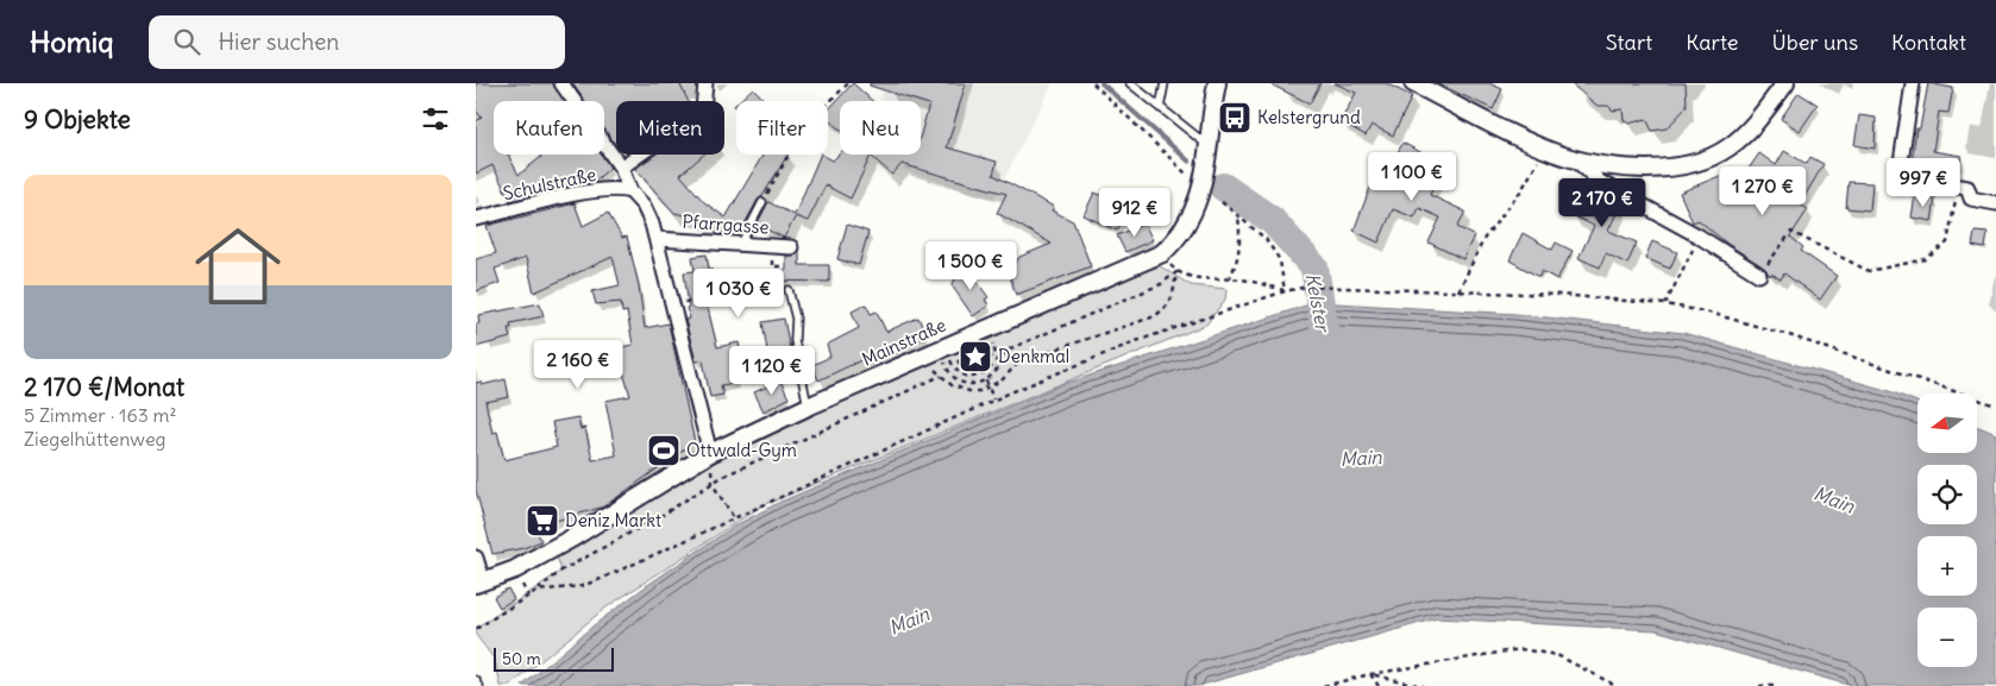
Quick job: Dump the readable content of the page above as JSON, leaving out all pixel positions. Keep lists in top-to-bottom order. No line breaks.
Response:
{"streets":{"street":["Schulstraße","Pfarrgasse","Mainstraße"]},"water":["Kelster","Main"],"places":{"bus stop":["Kelstergrund"],"place":["Denkmal"],"sports":["Ottwald-Gym"],"supermarket":["Deniz Markt"]},"scale_bar":"50 m","north":"left","page":{"header":"Homiq","search":"Hier suchen","nav":["Start","Karte","Über uns","Kontakt"],"heading":"9 Objekte","chip":["Kaufen","Mieten","Filter","Neu"],"price":["1 100 €","997 €","1 270 €","2 170 €","912 €","1 500 €","1 030 €","2 160 €","1 120 €"],"list":[{"name":"2 170 €/Monat","note":"5 Zimmer · 163 m² · Ziegelhüttenweg"}],"map_buttons":["+","−"],"scale":"50 m"}}
